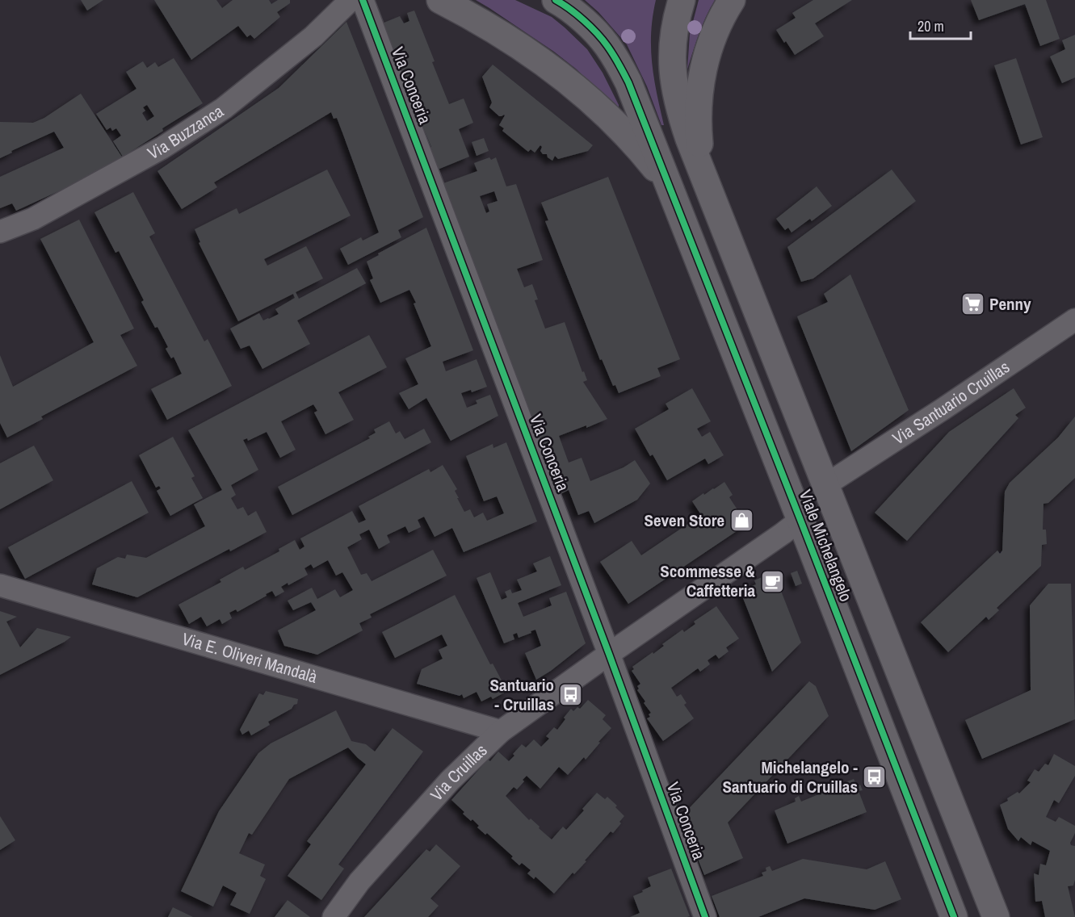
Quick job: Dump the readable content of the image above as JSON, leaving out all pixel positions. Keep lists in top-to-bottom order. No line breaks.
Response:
{"streets":{"street":["Via Conceria","Via Buzzanca","Via Santuario Cruillas","Viale Michelangelo","Via E. Oliveri Mandalà","Via Cruillas"]},"crossings":[["Via Conceria","Via Cruillas"],["Via Santuario Cruillas","Viale Michelangelo"],["Via E. Oliveri Mandalà","Via Cruillas"]],"places":{"supermarket":["Penny"],"shop":["Seven Store"],"cafe":["Scommesse & Caffetteria"],"bus stop":["Santuario - Cruillas","Michelangelo - Santuario di Cruillas"]},"scale_bar":"20 m"}
